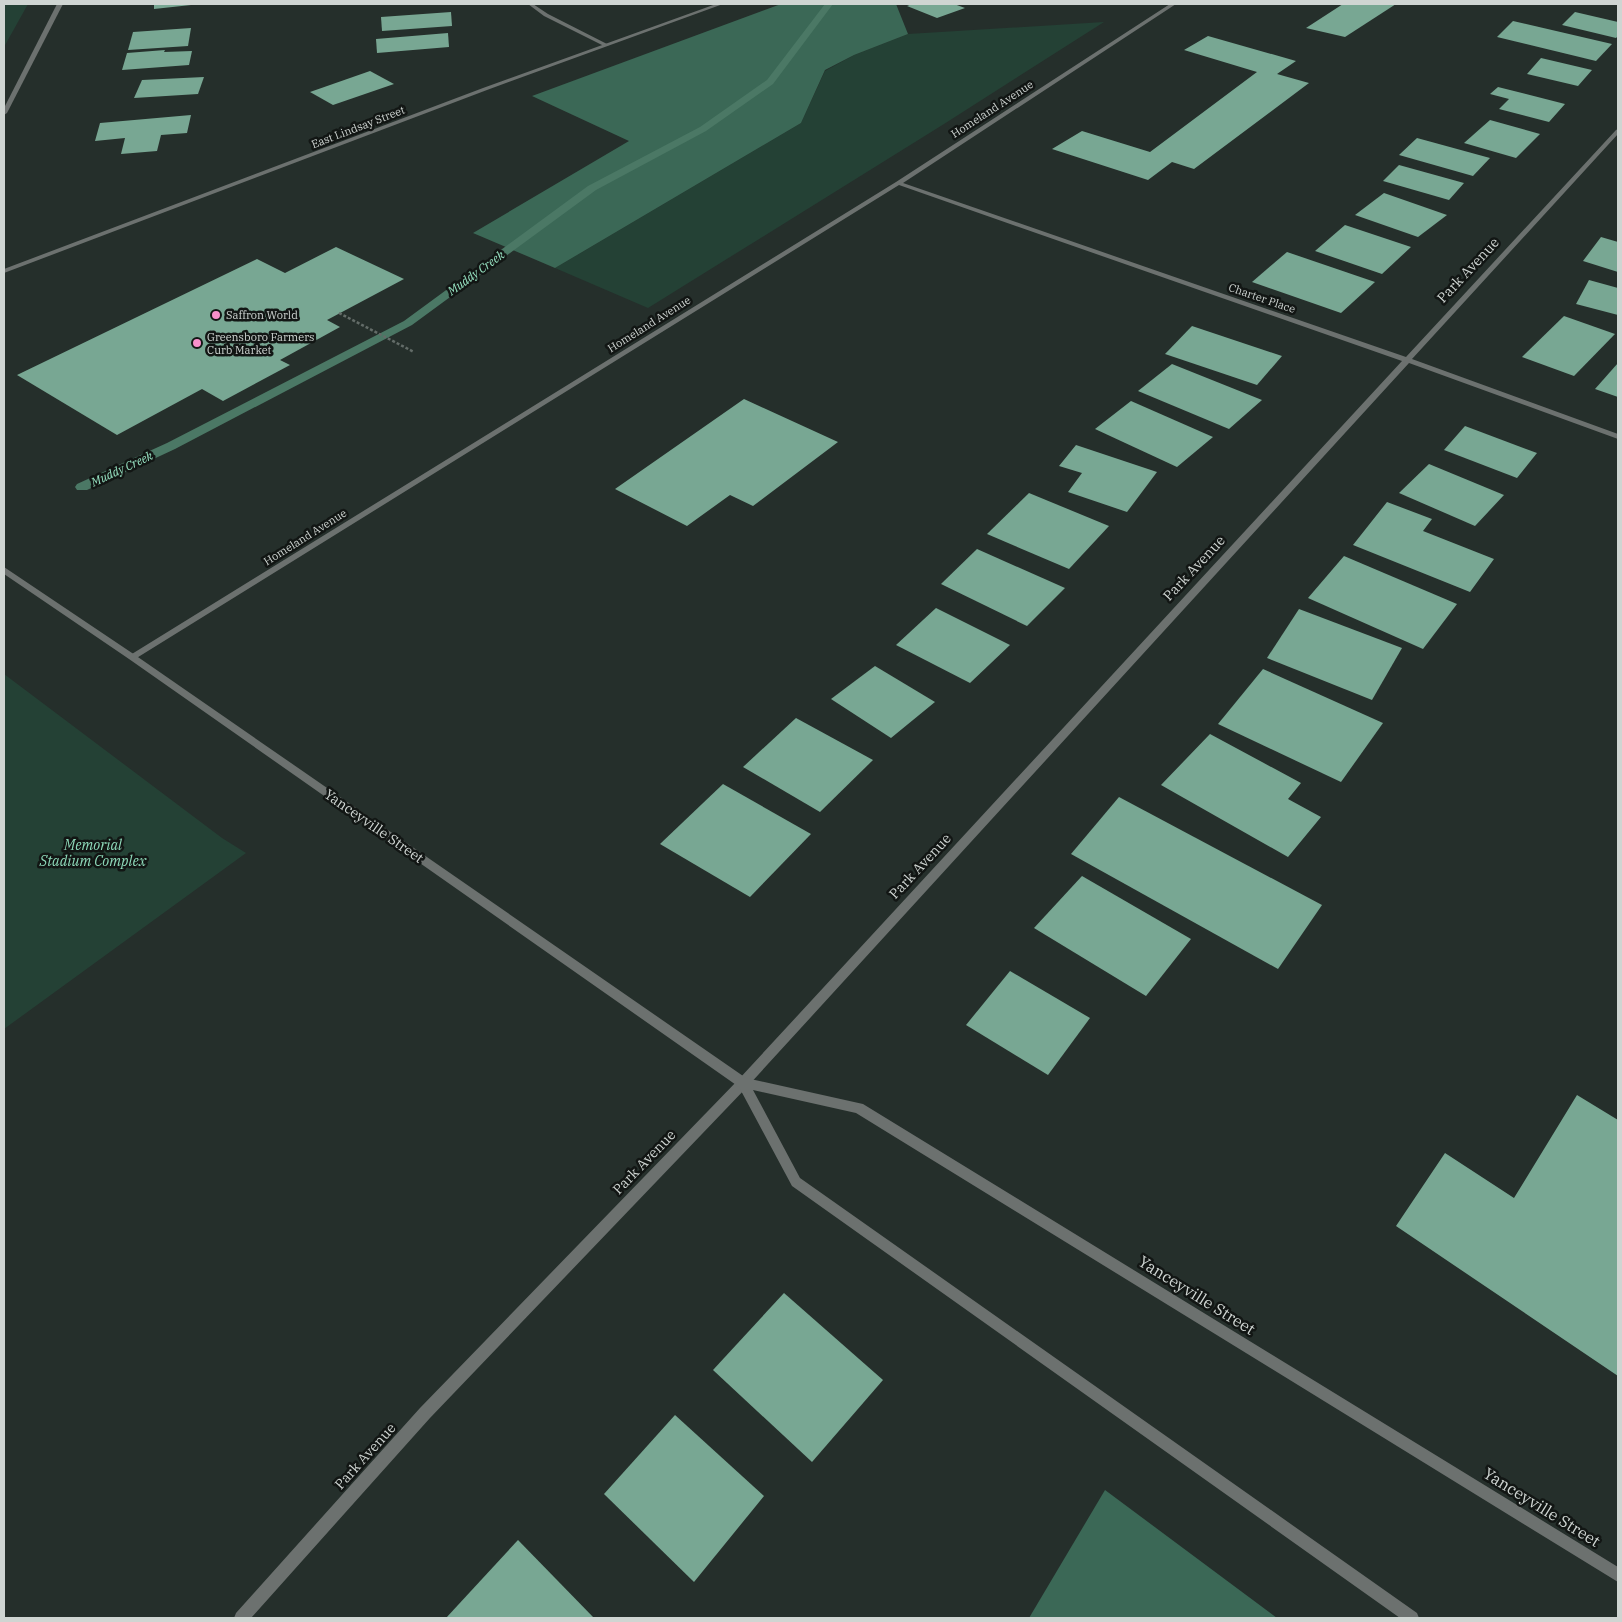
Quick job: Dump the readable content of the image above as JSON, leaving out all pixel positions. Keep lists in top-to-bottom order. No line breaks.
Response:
{"streets":{"street":["Homeland Avenue","East Lindsay Street","Park Avenue","Charter Place","Yanceyville Street"]},"crossings":[["Homeland Avenue","Charter Place"],["Homeland Avenue","Yanceyville Street"],["Park Avenue","Charter Place"],["Park Avenue","Yanceyville Street"]],"water":["Muddy Creek"],"parks":["Memorial Stadium Complex"],"places":["Saffron World","Greensboro Farmers Curb Market"]}
